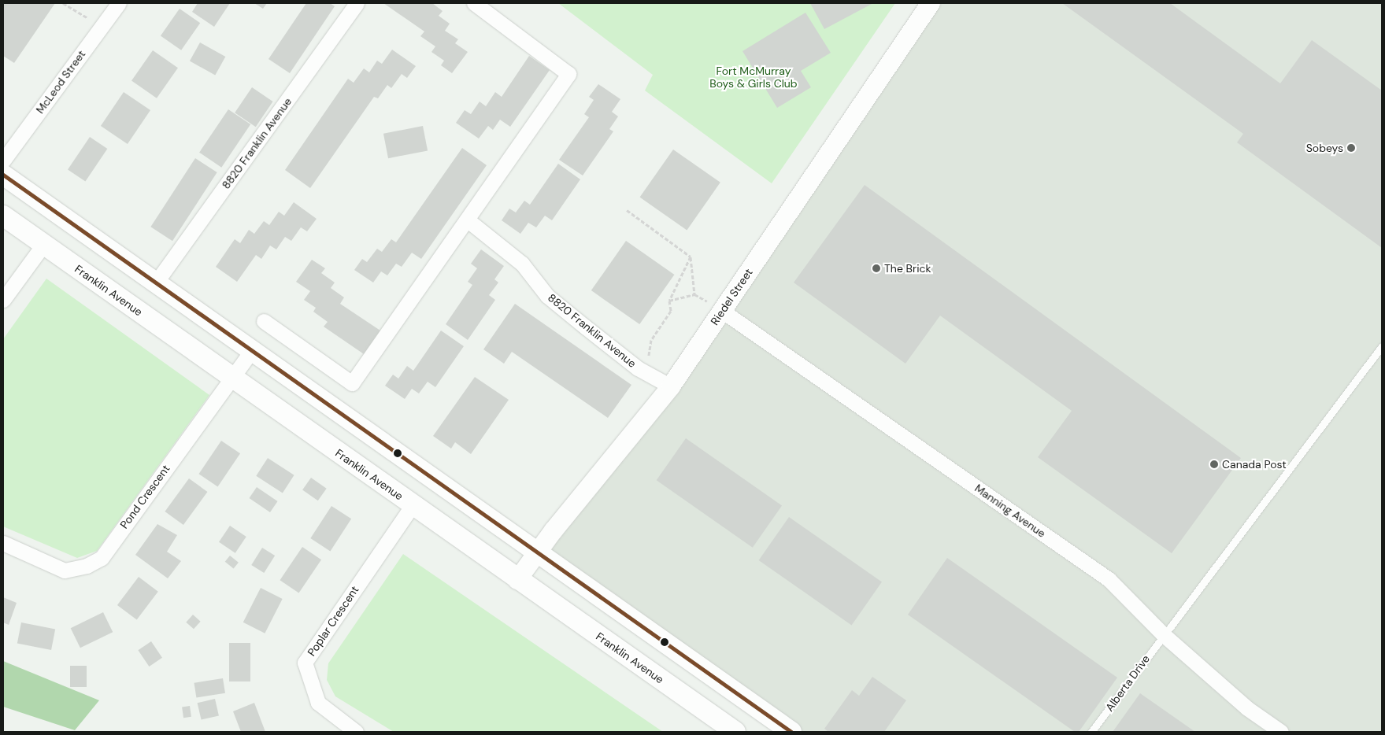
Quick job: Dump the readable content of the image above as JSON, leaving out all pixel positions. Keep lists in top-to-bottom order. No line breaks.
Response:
{"streets":{"main road":["Franklin Avenue"],"street":["McLeod Street","8820 Franklin Avenue","Riedel Street","Pond Crescent","Manning Avenue","Poplar Crescent"],"lane":["Alberta Drive"]},"crossings":[["8820 Franklin Avenue","Riedel Street"],["Franklin Avenue","Riedel Street"],["Franklin Avenue","Pond Crescent"],["Franklin Avenue","Poplar Crescent"],["Riedel Street","Manning Avenue"],["Manning Avenue","Alberta Drive"]],"parks":["Fort McMurray Boys & Girls Club"],"places":["Sobeys","The Brick","Canada Post"]}
